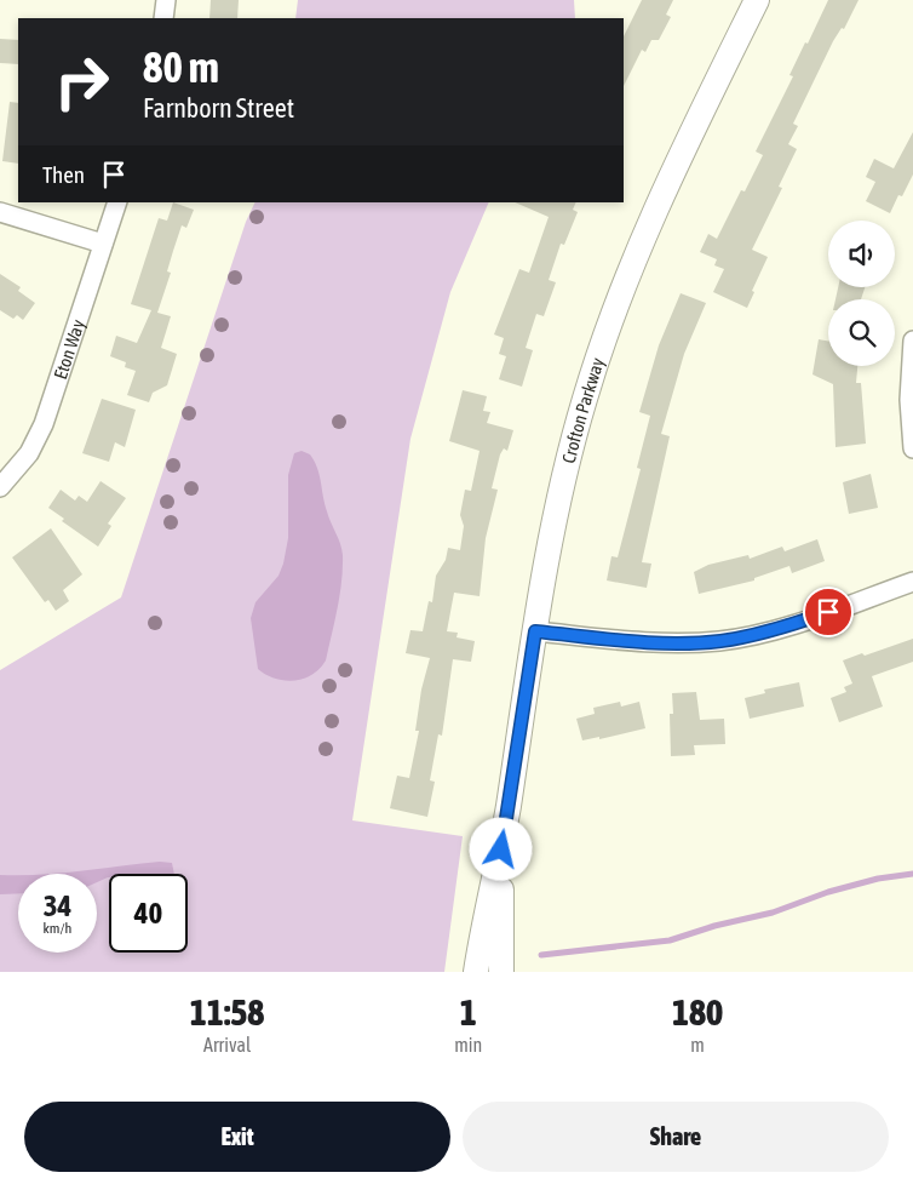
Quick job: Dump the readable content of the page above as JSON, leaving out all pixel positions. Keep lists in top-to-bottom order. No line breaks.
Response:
{"streets":{"street":["Eton Way","Crofton Parkway"]},"page":{"turn":["80 m","Farnborn Street"],"then":"Then","speed":"34 km/h","limit":"40","eta":["11:58","Arrival","1","min","180","m"],"buttons":["Exit","Share"]}}
